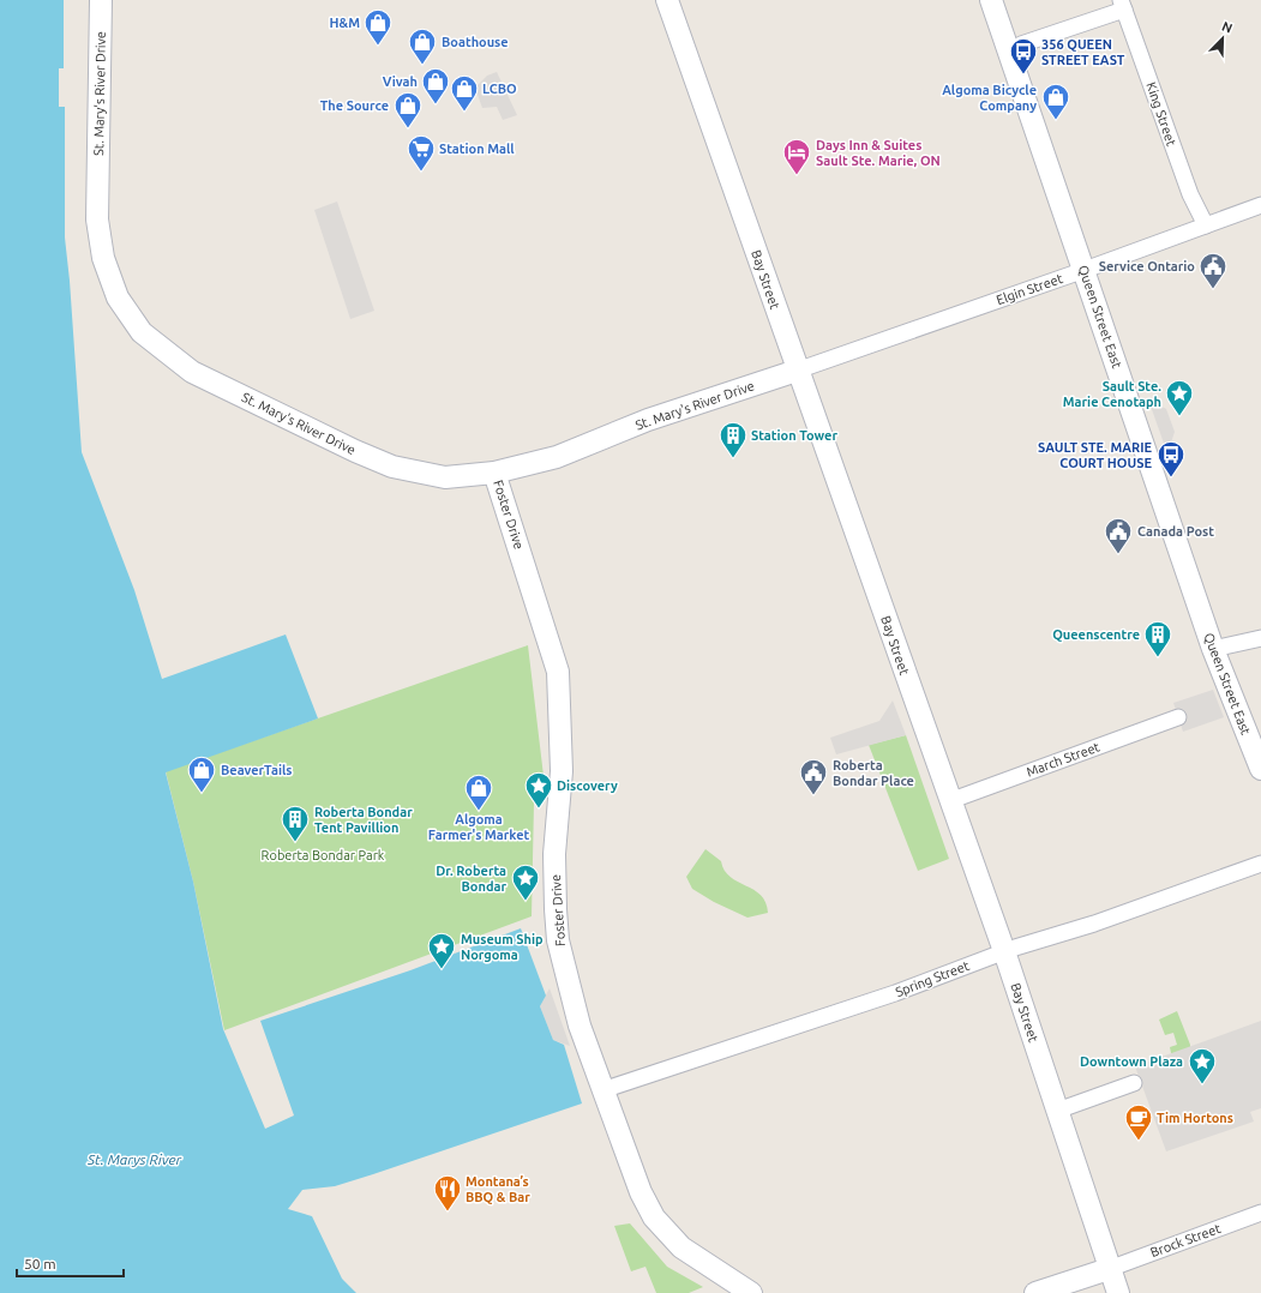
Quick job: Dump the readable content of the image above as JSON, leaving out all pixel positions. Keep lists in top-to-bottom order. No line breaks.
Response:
{"streets":{"main road":["St. Mary's River Drive","Bay Street","Queen Street East","Foster Drive"],"street":["King Street","Elgin Street","March Street","Spring Street","Brock Street"]},"crossings":[["St. Mary's River Drive","Bay Street"],["St. Mary's River Drive","Elgin Street"],["St. Mary's River Drive","Foster Drive"],["King Street","Elgin Street"],["Bay Street","Elgin Street"],["Bay Street","March Street"],["Bay Street","Spring Street"],["Bay Street","Brock Street"],["Elgin Street","Queen Street East"],["Foster Drive","Spring Street"]],"water":["St. Marys River"],"parks":["Roberta Bondar Park"],"places":{"shop":["H&M","Boathouse","Vivah","LCBO","Algoma Bicycle Company","The Source","BeaverTails","Algoma Farmer's Market"],"bus stop":["356 QUEEN STREET EAST","SAULT STE. MARIE COURT HOUSE"],"supermarket":["Station Mall"],"hotel":["Days Inn & Suites Sault Ste. Marie, ON"],"public building":["Service Ontario","Canada Post","Roberta Bondar Place"],"place":["Sault Ste. Marie Cenotaph","Discovery","Dr. Roberta Bondar","Museum Ship Norgoma","Downtown Plaza"],"building":["Station Tower","Queenscentre","Roberta Bondar Tent Pavillion"],"cafe":["Tim Hortons"],"restaurant":["Montana’s BBQ & Bar"]},"scale_bar":"50 m","north":"top right"}
